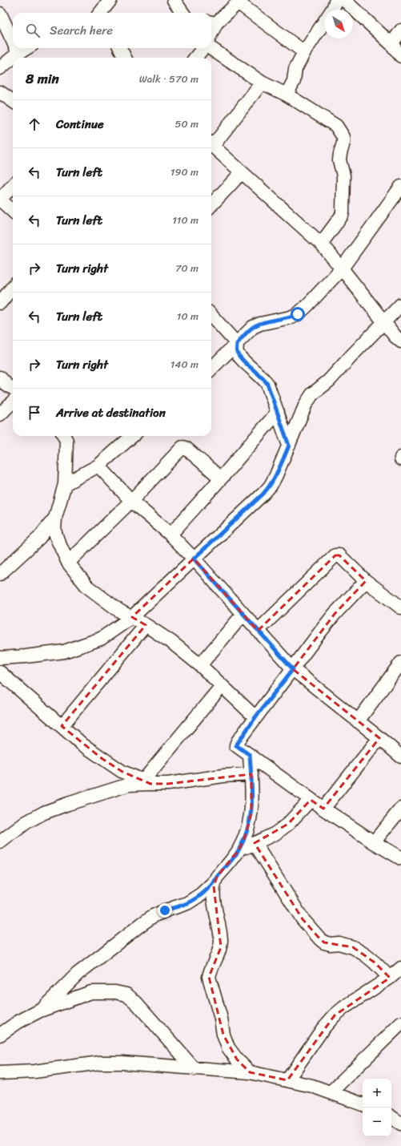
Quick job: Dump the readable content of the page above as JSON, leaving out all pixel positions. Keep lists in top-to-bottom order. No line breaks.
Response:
{"north":"bottom right","page":{"search":"Search here","heading":["8 min","Walk · 570 m"],"list":[["Continue","50 m"],["Turn left","190 m"],["Turn left","110 m"],["Turn right","70 m"],["Turn left","10 m"],["Turn right","140 m"],"Arrive at destination"],"map_buttons":["+","−"]}}
